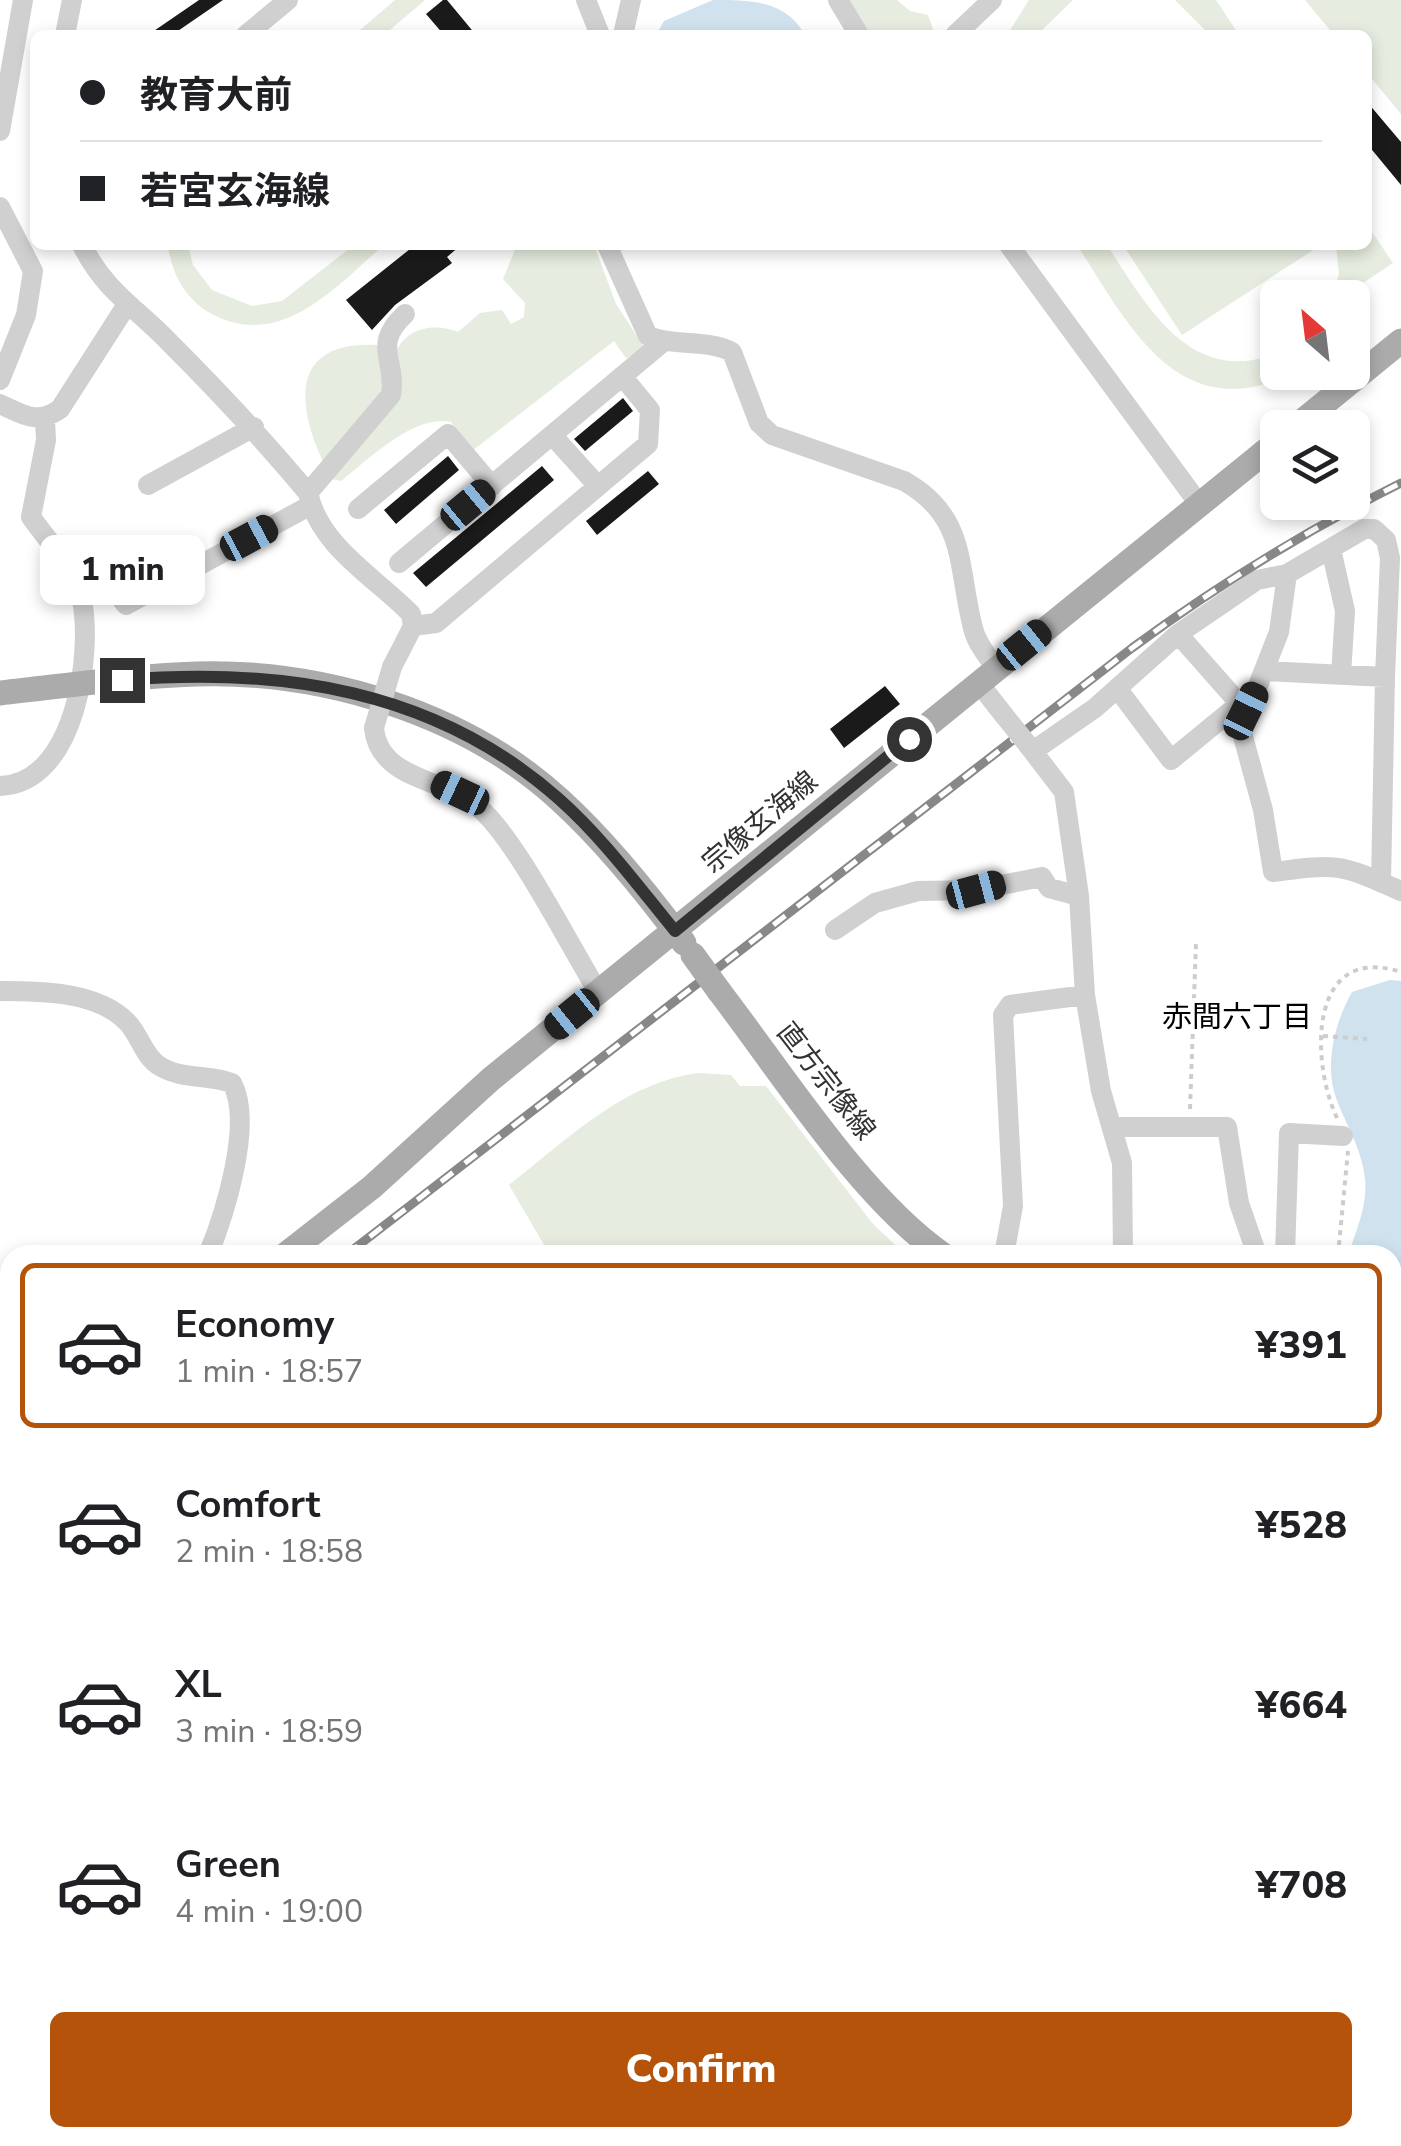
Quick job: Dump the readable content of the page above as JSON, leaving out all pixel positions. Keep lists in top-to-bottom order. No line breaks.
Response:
{"streets":{"main road":["宗像玄海線","直方宗像線"]},"crossings":[["宗像玄海線","直方宗像線"]],"districts":["赤間六丁目"],"north":"top left","page":{"banner":["教育大前","若宮玄海線"],"bubble":"1 min","list":[{"name":"Economy","note":"1 min · 18:57","value":"¥391"},{"name":"Comfort","note":"2 min · 18:58","value":"¥528"},{"name":"XL","note":"3 min · 18:59","value":"¥664"},{"name":"Green","note":"4 min · 19:00","value":"¥708"}],"buttons":"Confirm"}}
